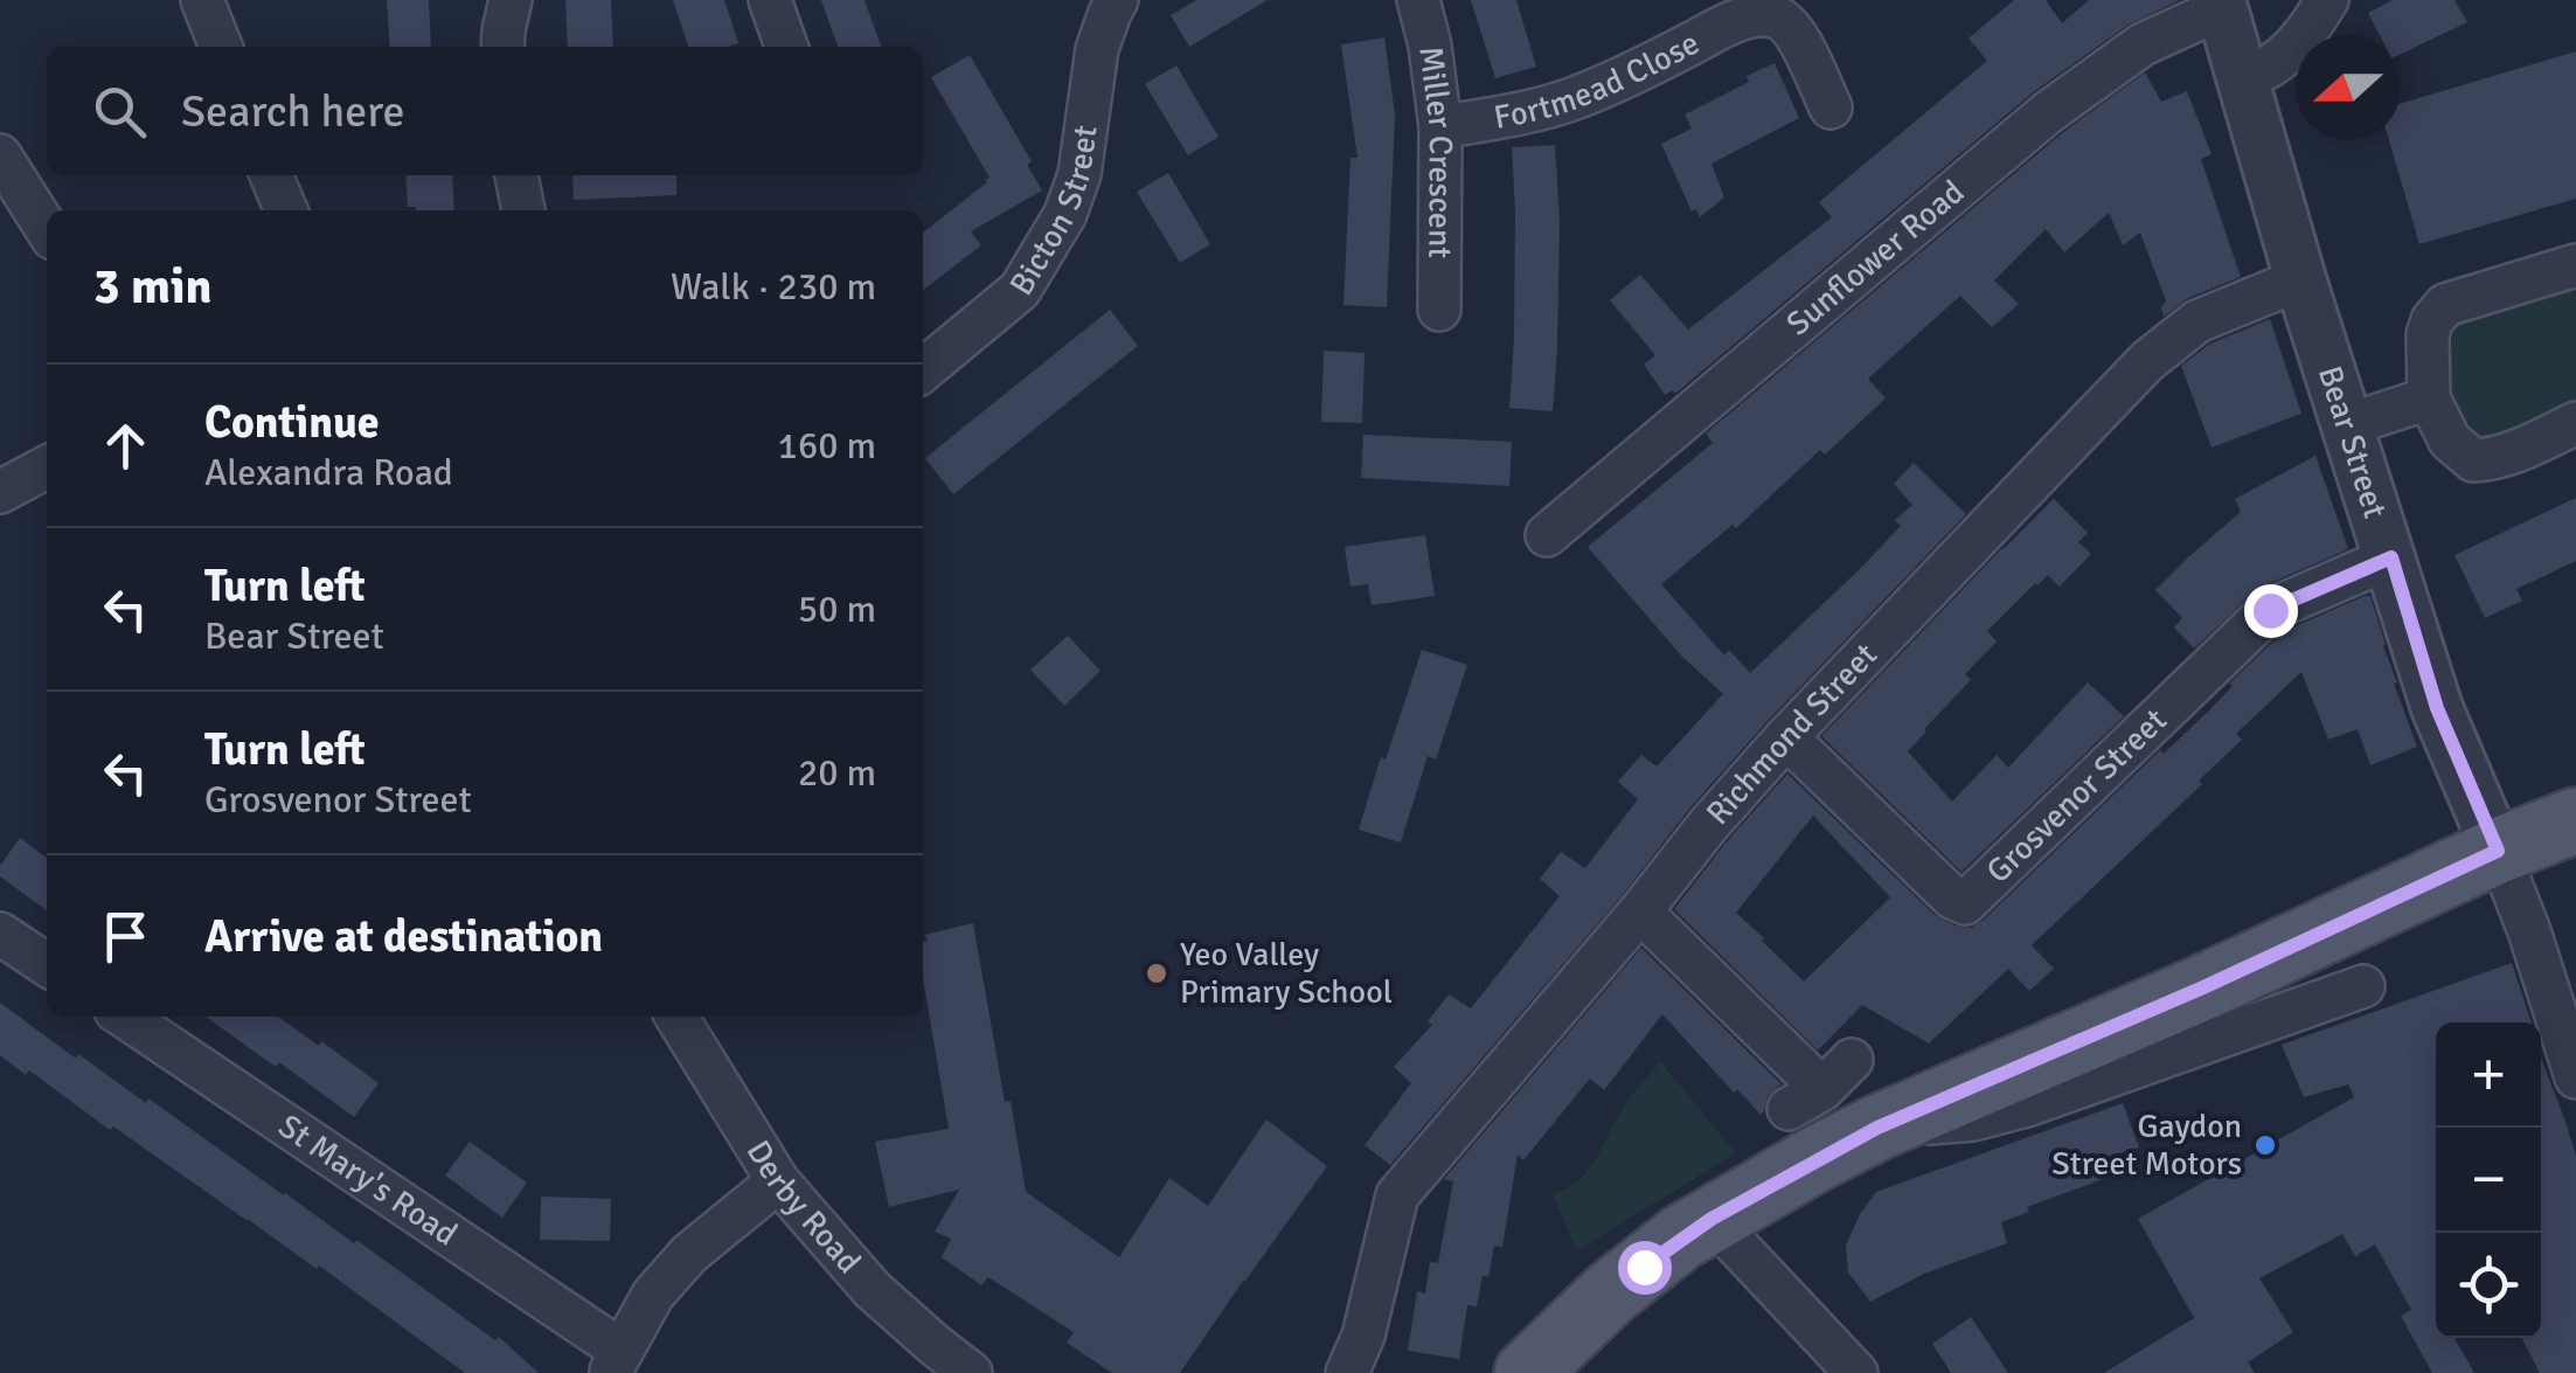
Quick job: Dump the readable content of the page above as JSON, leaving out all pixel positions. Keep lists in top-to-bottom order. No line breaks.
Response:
{"streets":{"street":["Fortmead Close","Miller Crescent","Bicton Street","Sunflower Road","Bear Street","Richmond Street","Grosvenor Street","St Mary's Road","Derby Road"]},"crossings":[["Fortmead Close","Miller Crescent"],["Sunflower Road","Bear Street"],["Bear Street","Richmond Street"],["Bear Street","Grosvenor Street"],["Richmond Street","Grosvenor Street"]],"places":["Yeo Valley Primary School","Gaydon Street Motors"],"north":"left","page":{"search":"Search here","heading":["3 min","Walk · 230 m"],"list":[["Continue","Alexandra Road","160 m"],["Turn left","Bear Street","50 m"],["Turn left","Grosvenor Street","20 m"],"Arrive at destination"],"map_buttons":["+","−"]}}
